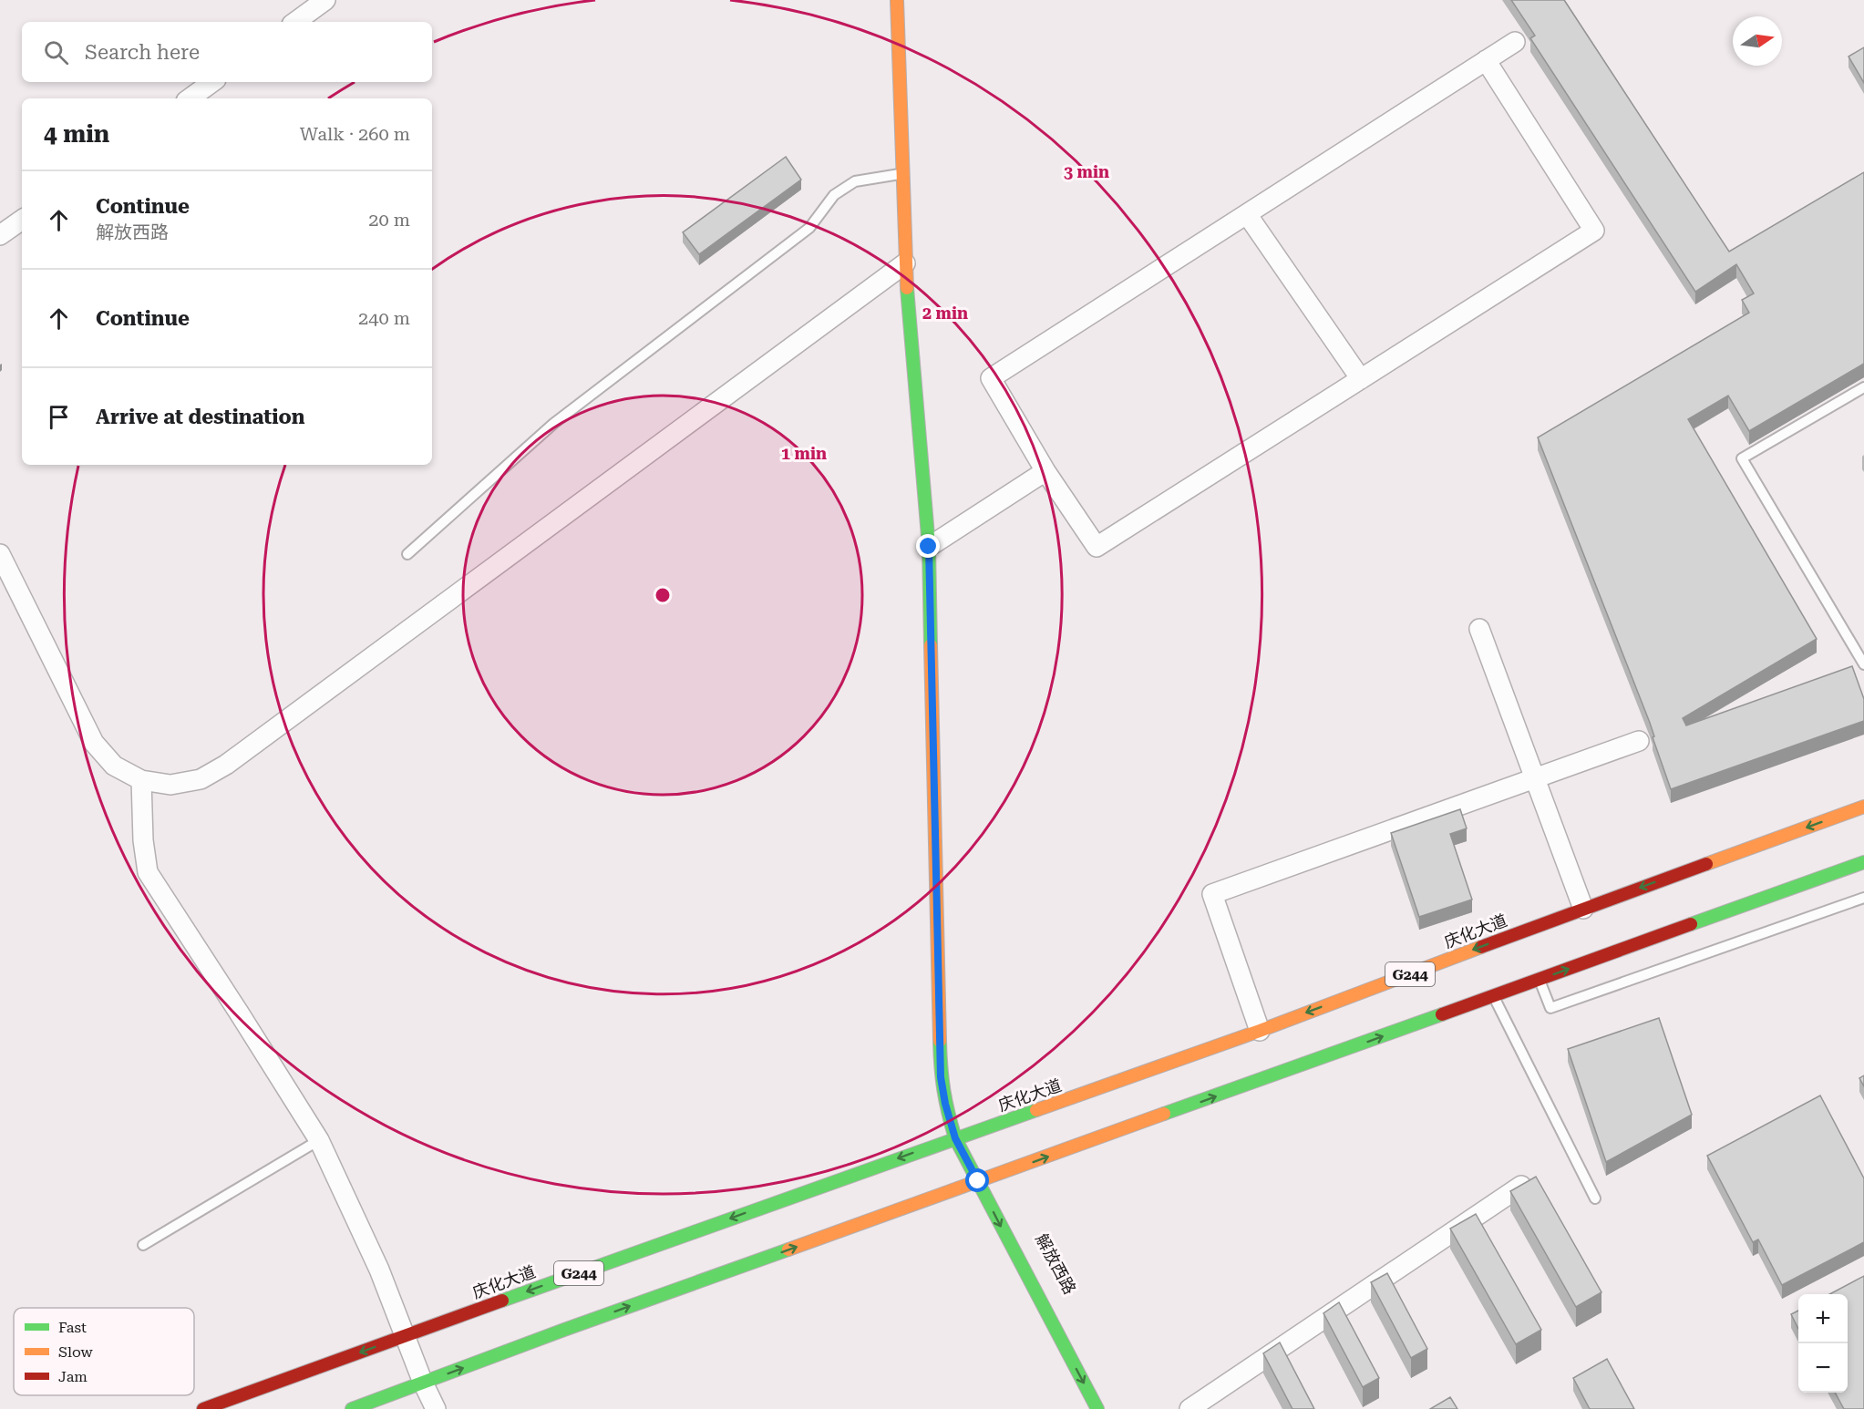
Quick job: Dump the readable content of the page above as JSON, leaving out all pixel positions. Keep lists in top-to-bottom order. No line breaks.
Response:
{"streets":{"main road":["庆化大道","G244","解放西路"]},"crossings":[["庆化大道","解放西路"]],"legend":["Fast","Slow","Jam"],"north":"right","page":{"search":"Search here","heading":["4 min","Walk · 260 m"],"list":[["Continue","解放西路","20 m"],["Continue","240 m"],"Arrive at destination"],"map_buttons":["+","−"]},"rings":["3 min","2 min","1 min"]}
